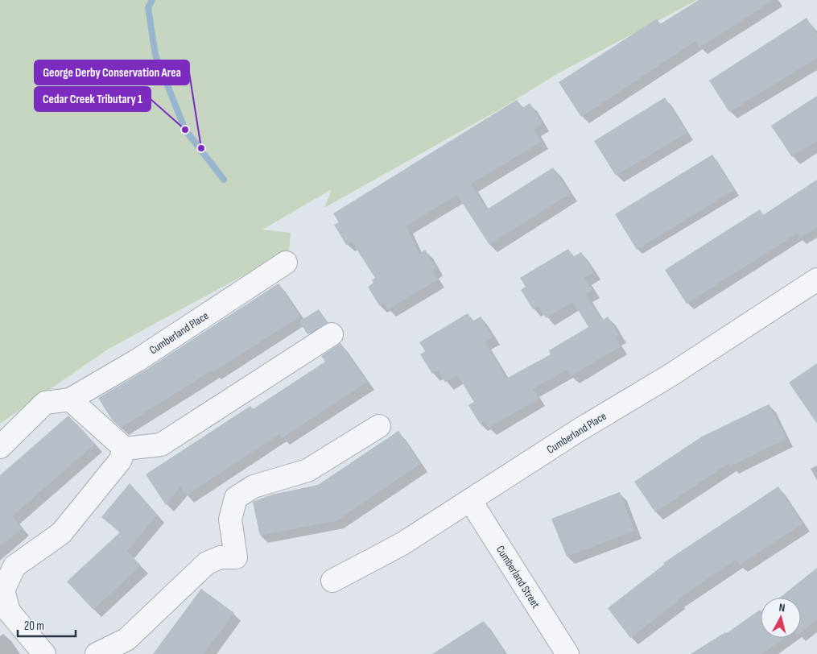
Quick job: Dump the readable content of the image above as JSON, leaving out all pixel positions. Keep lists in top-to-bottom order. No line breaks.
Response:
{"streets":{"street":["Cumberland Place","Cumberland Street"]},"crossings":[["Cumberland Place","Cumberland Street"]],"places":["Cedar Creek Tributary 1","George Derby Conservation Area"],"scale_bar":"20 m","north":"top"}
